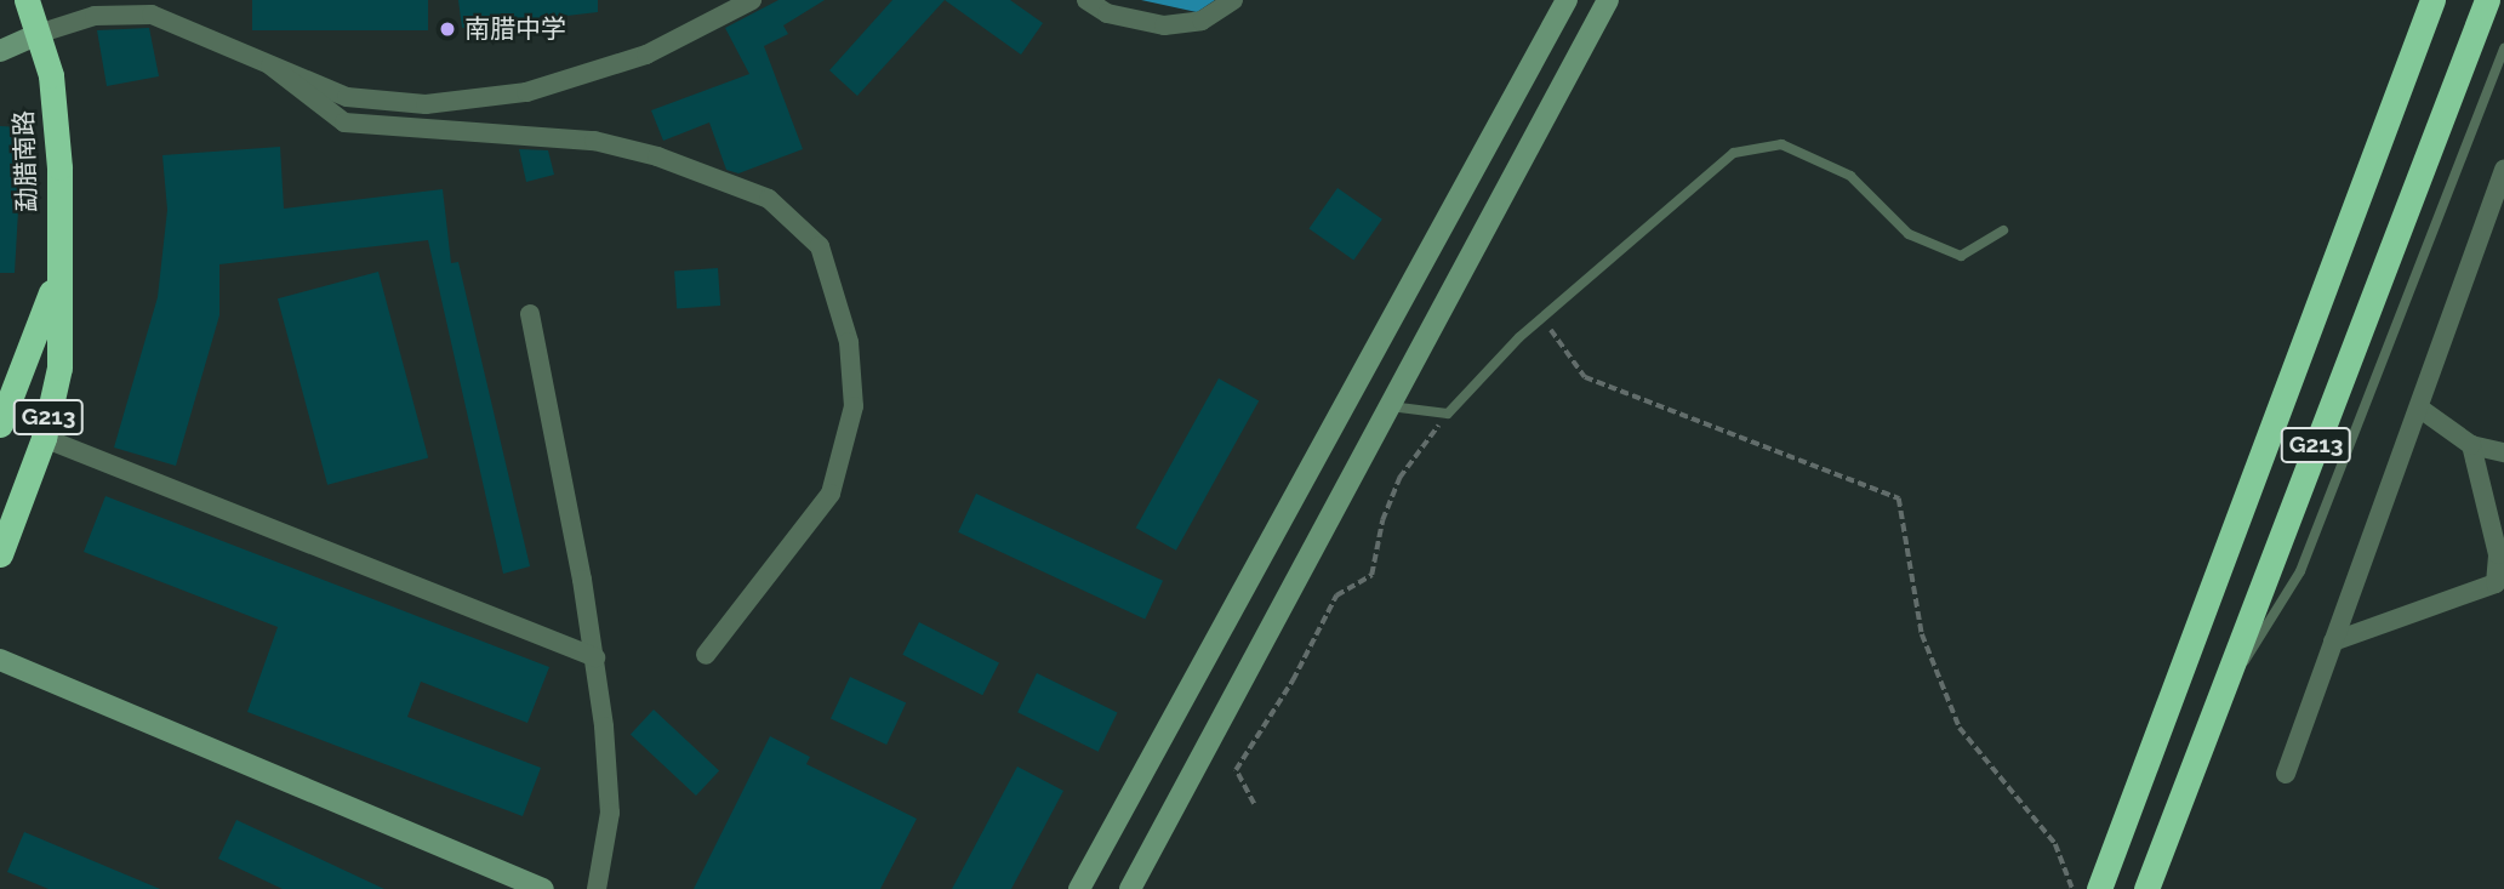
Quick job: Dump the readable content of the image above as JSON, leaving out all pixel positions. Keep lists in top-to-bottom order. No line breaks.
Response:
{"streets":{"highway":["勐腊南路","G213"]},"crossings":[["勐腊南路","G213"]],"places":["南腊中学"]}
